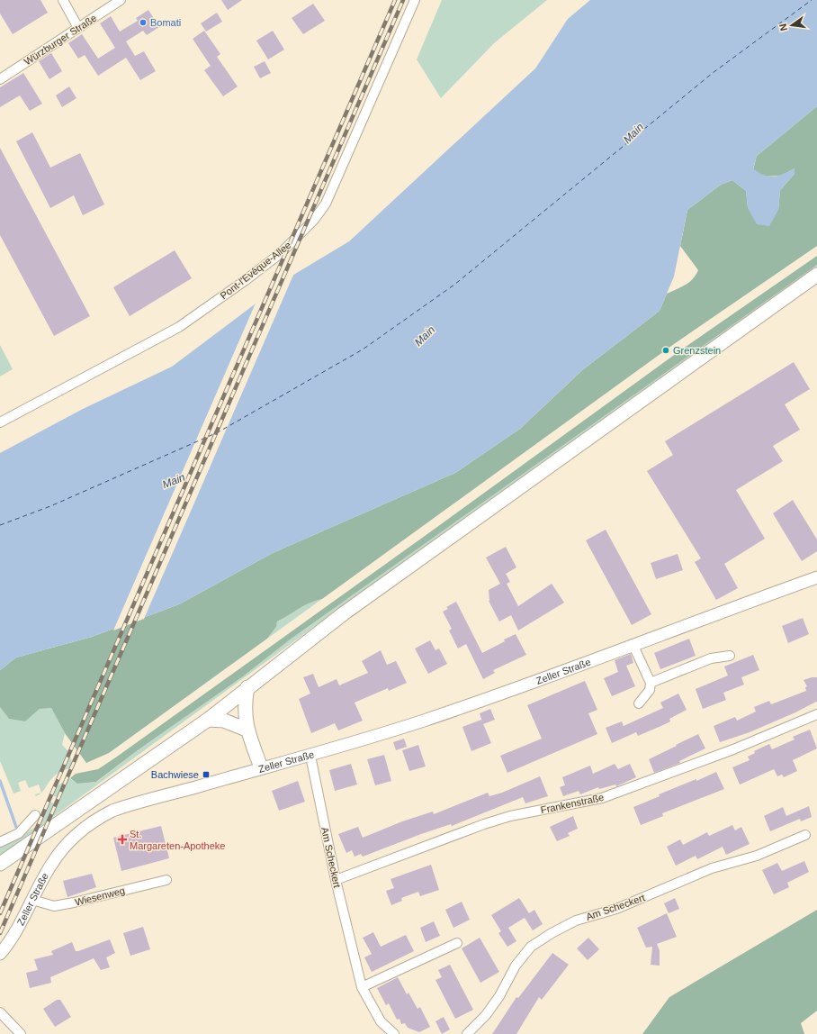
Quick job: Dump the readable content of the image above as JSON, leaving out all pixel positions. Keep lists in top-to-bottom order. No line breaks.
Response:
{"streets":{"street":["Würzburger Straße","Pont-l'Evêque-Allee","Zeller Straße","Frankenstraße","Am Scheckert","Wiesenweg"]},"crossings":[["Zeller Straße","Am Scheckert"],["Zeller Straße","Wiesenweg"],["Frankenstraße","Am Scheckert"]],"water":["Main"],"places":{"other":["Bomati","Grenzstein"],"transit":["Bachwiese"],"health":["St. Margareten-Apotheke"]},"north":"left"}
